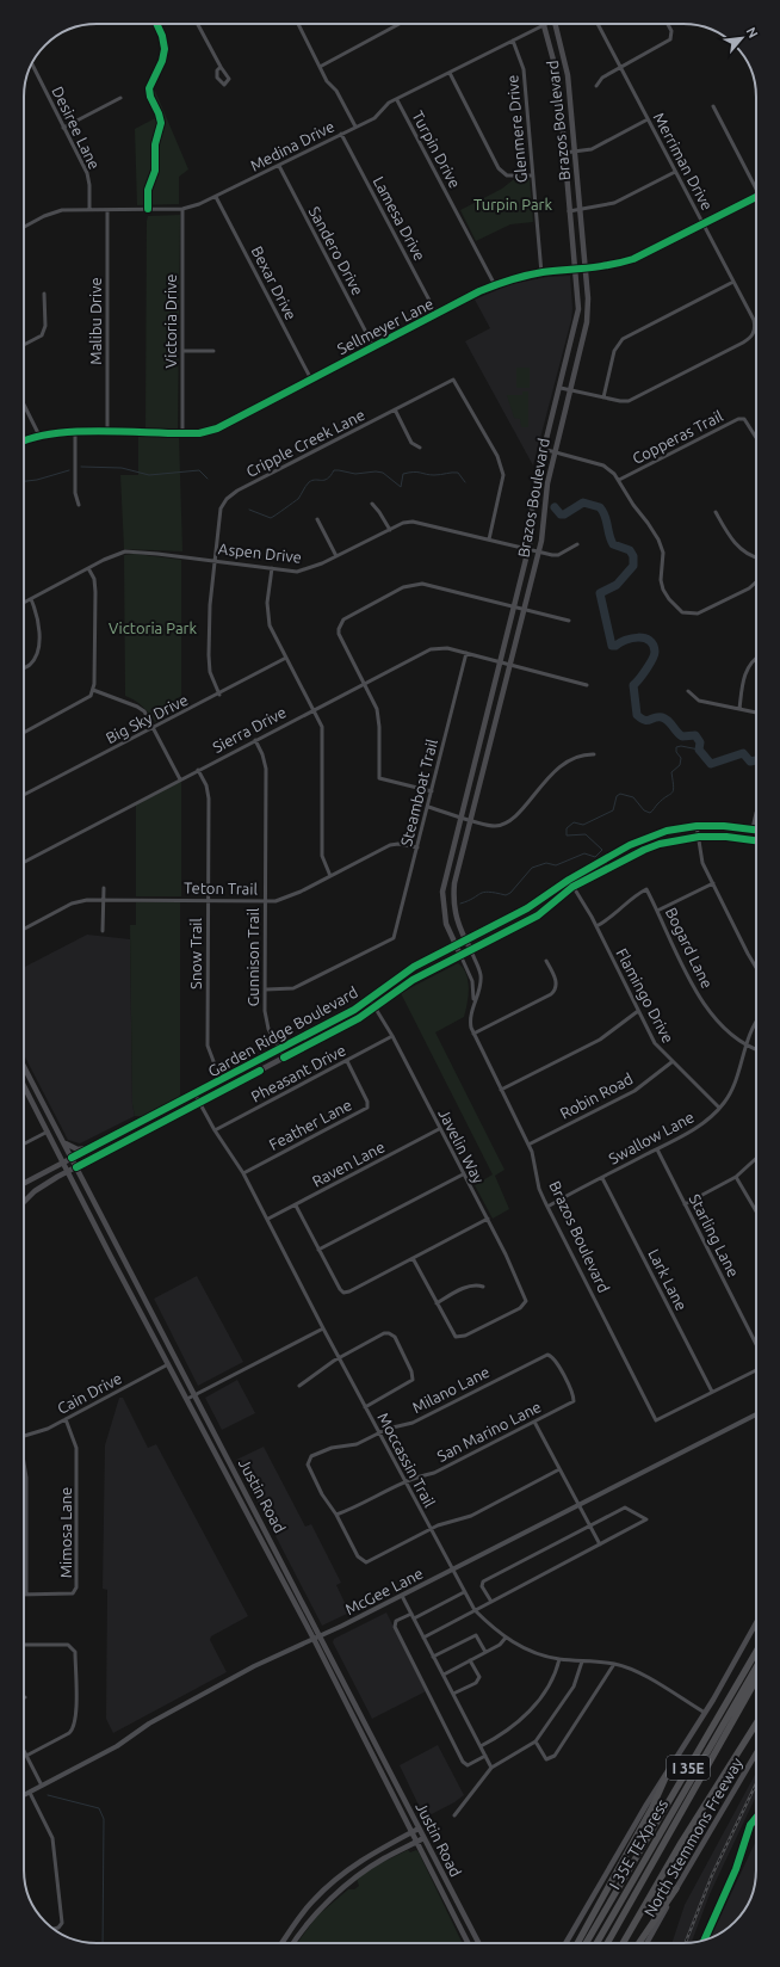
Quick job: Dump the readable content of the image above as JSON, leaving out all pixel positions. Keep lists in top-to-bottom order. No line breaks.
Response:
{"streets":{"highway":["I 35E","North Stemmons Freeway","I 35E TEXpress"],"main road":["Brazos Boulevard","Garden Ridge Boulevard","Justin Road"],"street":["Desiree Lane","Glenmere Drive","Medina Drive","Turpin Drive","Merriman Drive","Lamesa Drive","Sandero Drive","Bexar Drive","Malibu Drive","Victoria Drive","Sellmeyer Lane","Copperas Trail","Cripple Creek Lane","Aspen Drive","Big Sky Drive","Sierra Drive","Steamboat Trail","Teton Trail","Bogard Lane","Snow Trail","Gunnison Trail","Flamingo Drive","Pheasant Drive","Robin Road","Feather Lane","Swallow Lane","Javelin Way","Raven Lane","Starling Lane","Lark Lane","Milano Lane","Cain Drive","San Marino Lane","Moccassin Trail","Mimosa Lane","McGee Lane"]},"crossings":[["Brazos Boulevard","Medina Drive"],["Brazos Boulevard","Merriman Drive"],["Brazos Boulevard","Sellmeyer Lane"],["Brazos Boulevard","Aspen Drive"],["Brazos Boulevard","Sierra Drive"],["Brazos Boulevard","Garden Ridge Boulevard"],["Brazos Boulevard","Robin Road"],["Brazos Boulevard","Swallow Lane"],["Brazos Boulevard","Lark Lane"],["Desiree Lane","Medina Drive"],["Glenmere Drive","Medina Drive"],["Glenmere Drive","Sellmeyer Lane"],["Medina Drive","Turpin Drive"],["Medina Drive","Lamesa Drive"],["Medina Drive","Sandero Drive"],["Medina Drive","Bexar Drive"],["Medina Drive","Malibu Drive"],["Medina Drive","Victoria Drive"],["Turpin Drive","Sellmeyer Lane"],["Merriman Drive","Sellmeyer Lane"],["Lamesa Drive","Sellmeyer Lane"],["Sandero Drive","Sellmeyer Lane"],["Bexar Drive","Sellmeyer Lane"],["Malibu Drive","Sellmeyer Lane"],["Victoria Drive","Sellmeyer Lane"],["Cripple Creek Lane","Aspen Drive"],["Cripple Creek Lane","Big Sky Drive"],["Sierra Drive","Steamboat Trail"],["Sierra Drive","Snow Trail"],["Sierra Drive","Gunnison Trail"],["Steamboat Trail","Teton Trail"],["Steamboat Trail","Gunnison Trail"],["Teton Trail","Snow Trail"],["Teton Trail","Gunnison Trail"],["Bogard Lane","Flamingo Drive"],["Bogard Lane","Swallow Lane"],["Snow Trail","Garden Ridge Boulevard"],["Gunnison Trail","Garden Ridge Boulevard"],["Flamingo Drive","Garden Ridge Boulevard"],["Flamingo Drive","Robin Road"],["Flamingo Drive","Swallow Lane"],["Garden Ridge Boulevard","Javelin Way"],["Garden Ridge Boulevard","Moccassin Trail"],["Garden Ridge Boulevard","Justin Road"],["Pheasant Drive","Feather Lane"],["Pheasant Drive","Javelin Way"],["Pheasant Drive","Moccassin Trail"],["Feather Lane","Moccassin Trail"],["Swallow Lane","Starling Lane"],["Swallow Lane","Lark Lane"],["Javelin Way","Raven Lane"],["Raven Lane","Moccassin Trail"],["Milano Lane","San Marino Lane"],["Milano Lane","Moccassin Trail"],["Cain Drive","Justin Road"],["Cain Drive","Mimosa Lane"],["San Marino Lane","Moccassin Trail"],["Moccassin Trail","McGee Lane"],["Justin Road","McGee Lane"]],"parks":["Turpin Park","Victoria Park"],"north":"top right"}
